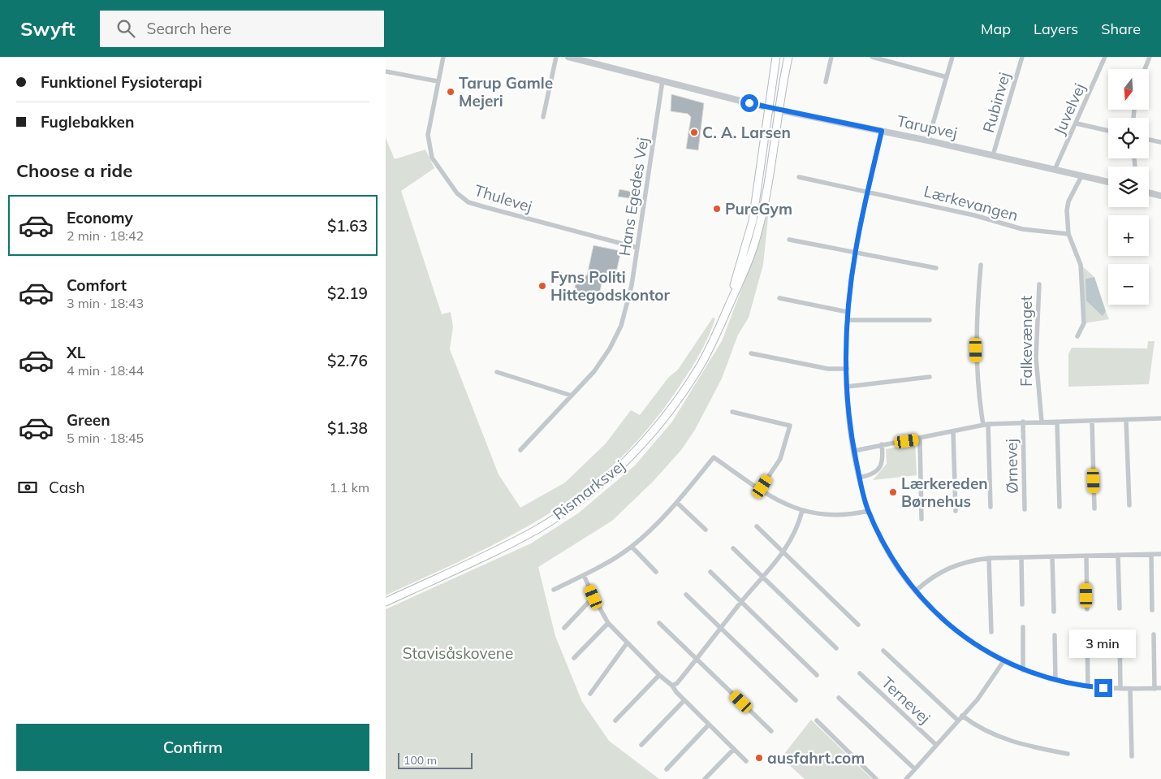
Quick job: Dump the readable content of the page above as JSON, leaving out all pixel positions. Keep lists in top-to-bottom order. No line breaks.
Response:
{"streets":{"main road":["Rismarksvej"],"street":["Rubinvej","Juvelvej","Tarupvej","Hans Egedes Vej","Thulevej","Lærkevangen","Falkevænget","Ørnevej","Ternevej"]},"crossings":[["Rubinvej","Tarupvej"],["Juvelvej","Tarupvej"],["Tarupvej","Hans Egedes Vej"],["Tarupvej","Rismarksvej"],["Hans Egedes Vej","Thulevej"],["Falkevænget","Ørnevej"]],"parks":["Stavisåskovene"],"places":["Tarup Gamle Mejeri","C. A. Larsen","PureGym","Fyns Politi Hittegodskontor","Lærkereden Børnehus","ausfahrt.com"],"scale_bar":"100 m","north":"bottom","page":{"header":"Swyft","search":"Search here","nav":["Map","Layers","Share"],"banner":["Funktionel Fysioterapi","Fuglebakken"],"map_buttons":["+","−"],"heading":"Choose a ride","list":[{"name":"Economy","note":"2 min · 18:42","value":"$1.63"},{"name":"Comfort","note":"3 min · 18:43","value":"$2.19"},{"name":"XL","note":"4 min · 18:44","value":"$2.76"},{"name":"Green","note":"5 min · 18:45","value":"$1.38"}],"pay":["Cash","1.1 km"],"bubble":"3 min","buttons":"Confirm","scale":"100 m"}}
